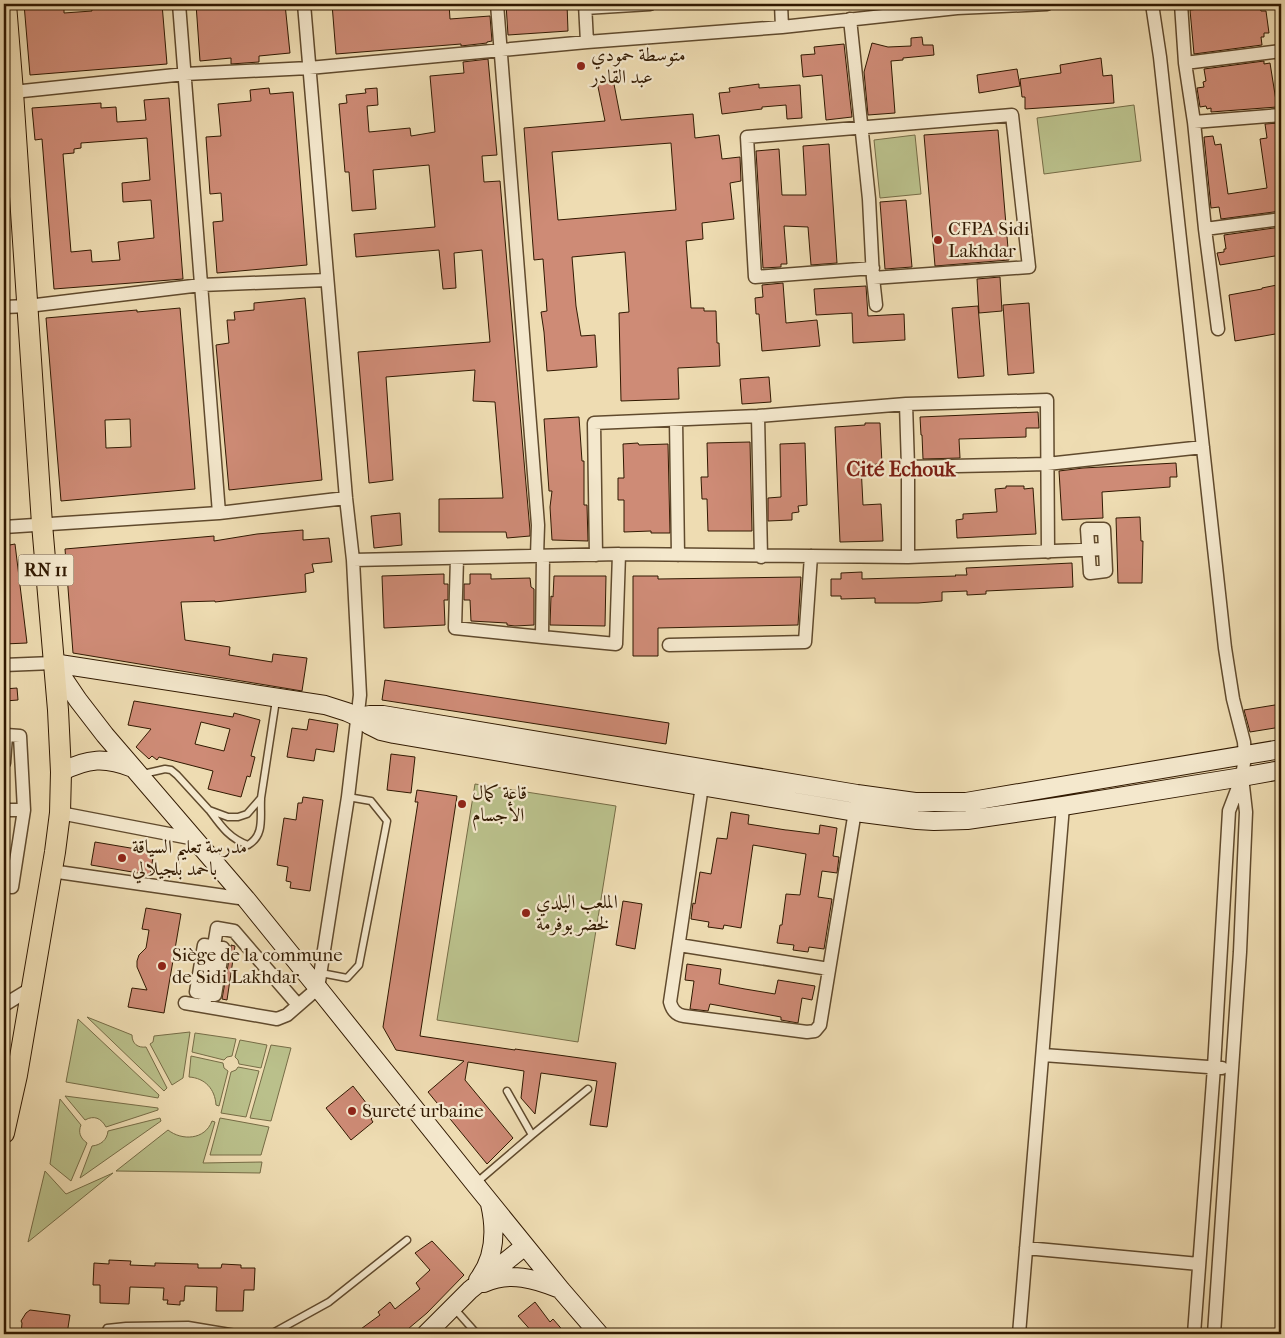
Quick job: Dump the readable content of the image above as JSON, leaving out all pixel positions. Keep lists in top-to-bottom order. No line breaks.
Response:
{"streets":{"main road":["RN 11"]},"districts":["Cité Echouk"],"places":["متوسطة حمودي عبد القادر","CFPA Sidi Lakhdar","قاعة كمال الأجسام","مدرسة تعليم السياقة باحمد بلجيلالي","الملعب البلدي لخضر بوفرمة","Siège de la commune de Sidi Lakhdar","Sureté urbaine"]}
